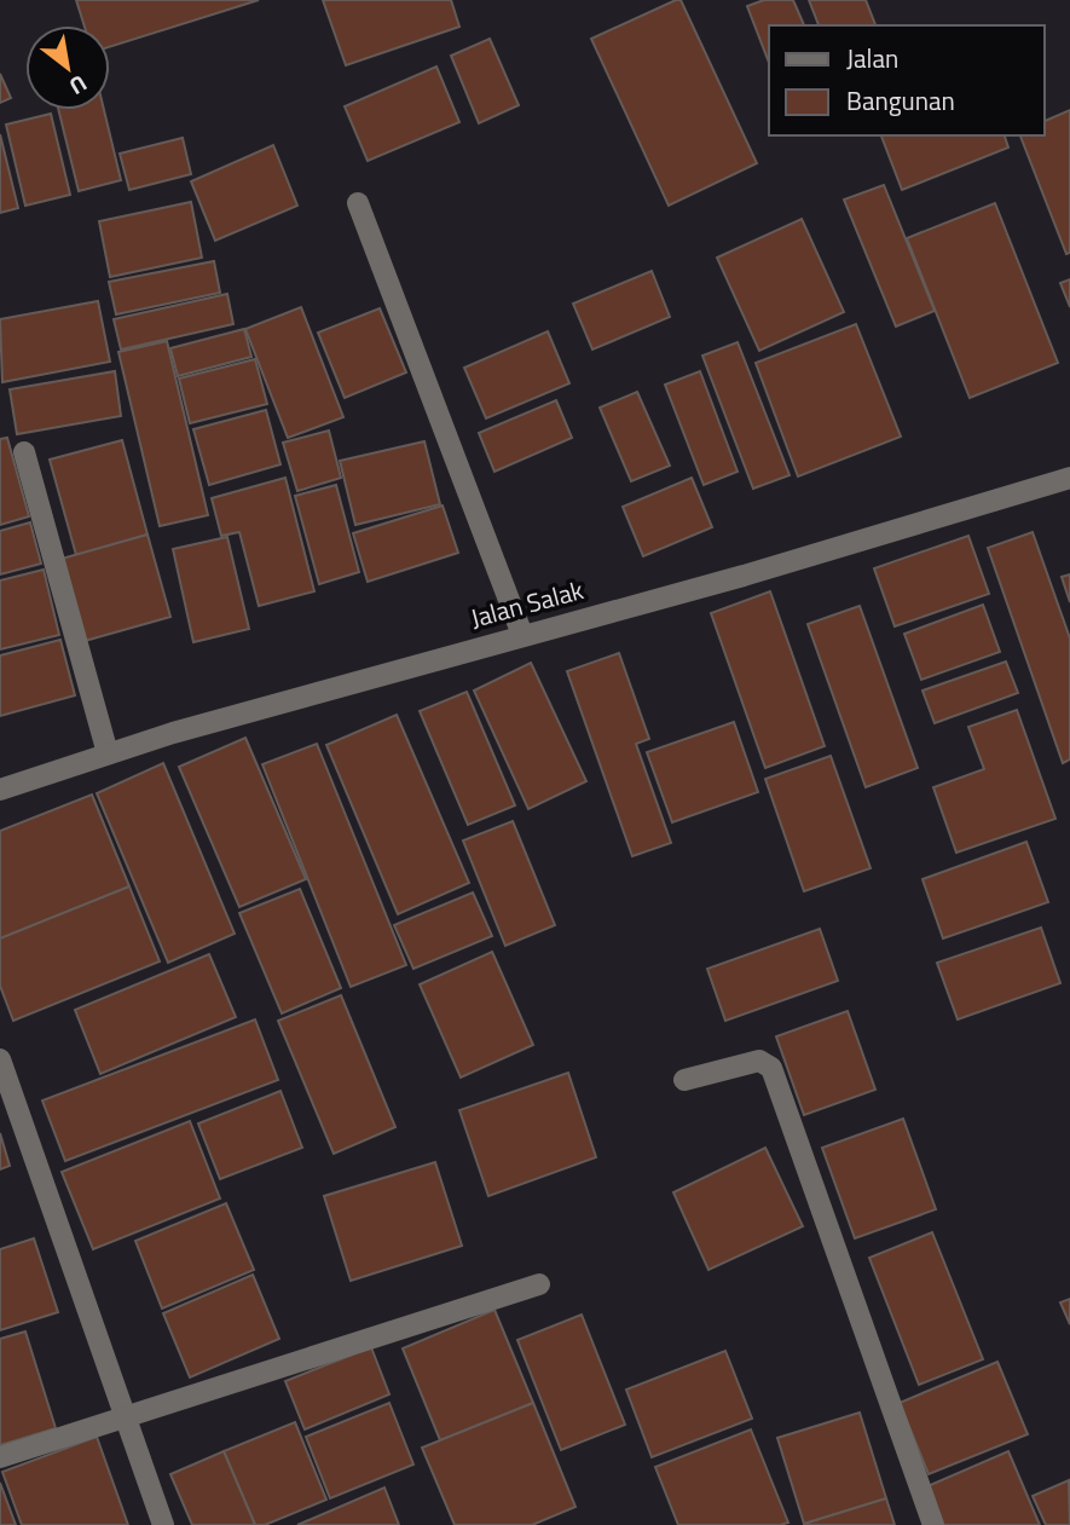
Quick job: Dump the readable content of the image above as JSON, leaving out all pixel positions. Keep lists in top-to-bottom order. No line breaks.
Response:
{"streets":{"street":["Jalan Salak"]},"legend":["Jalan","Bangunan"],"north":"bottom right"}
